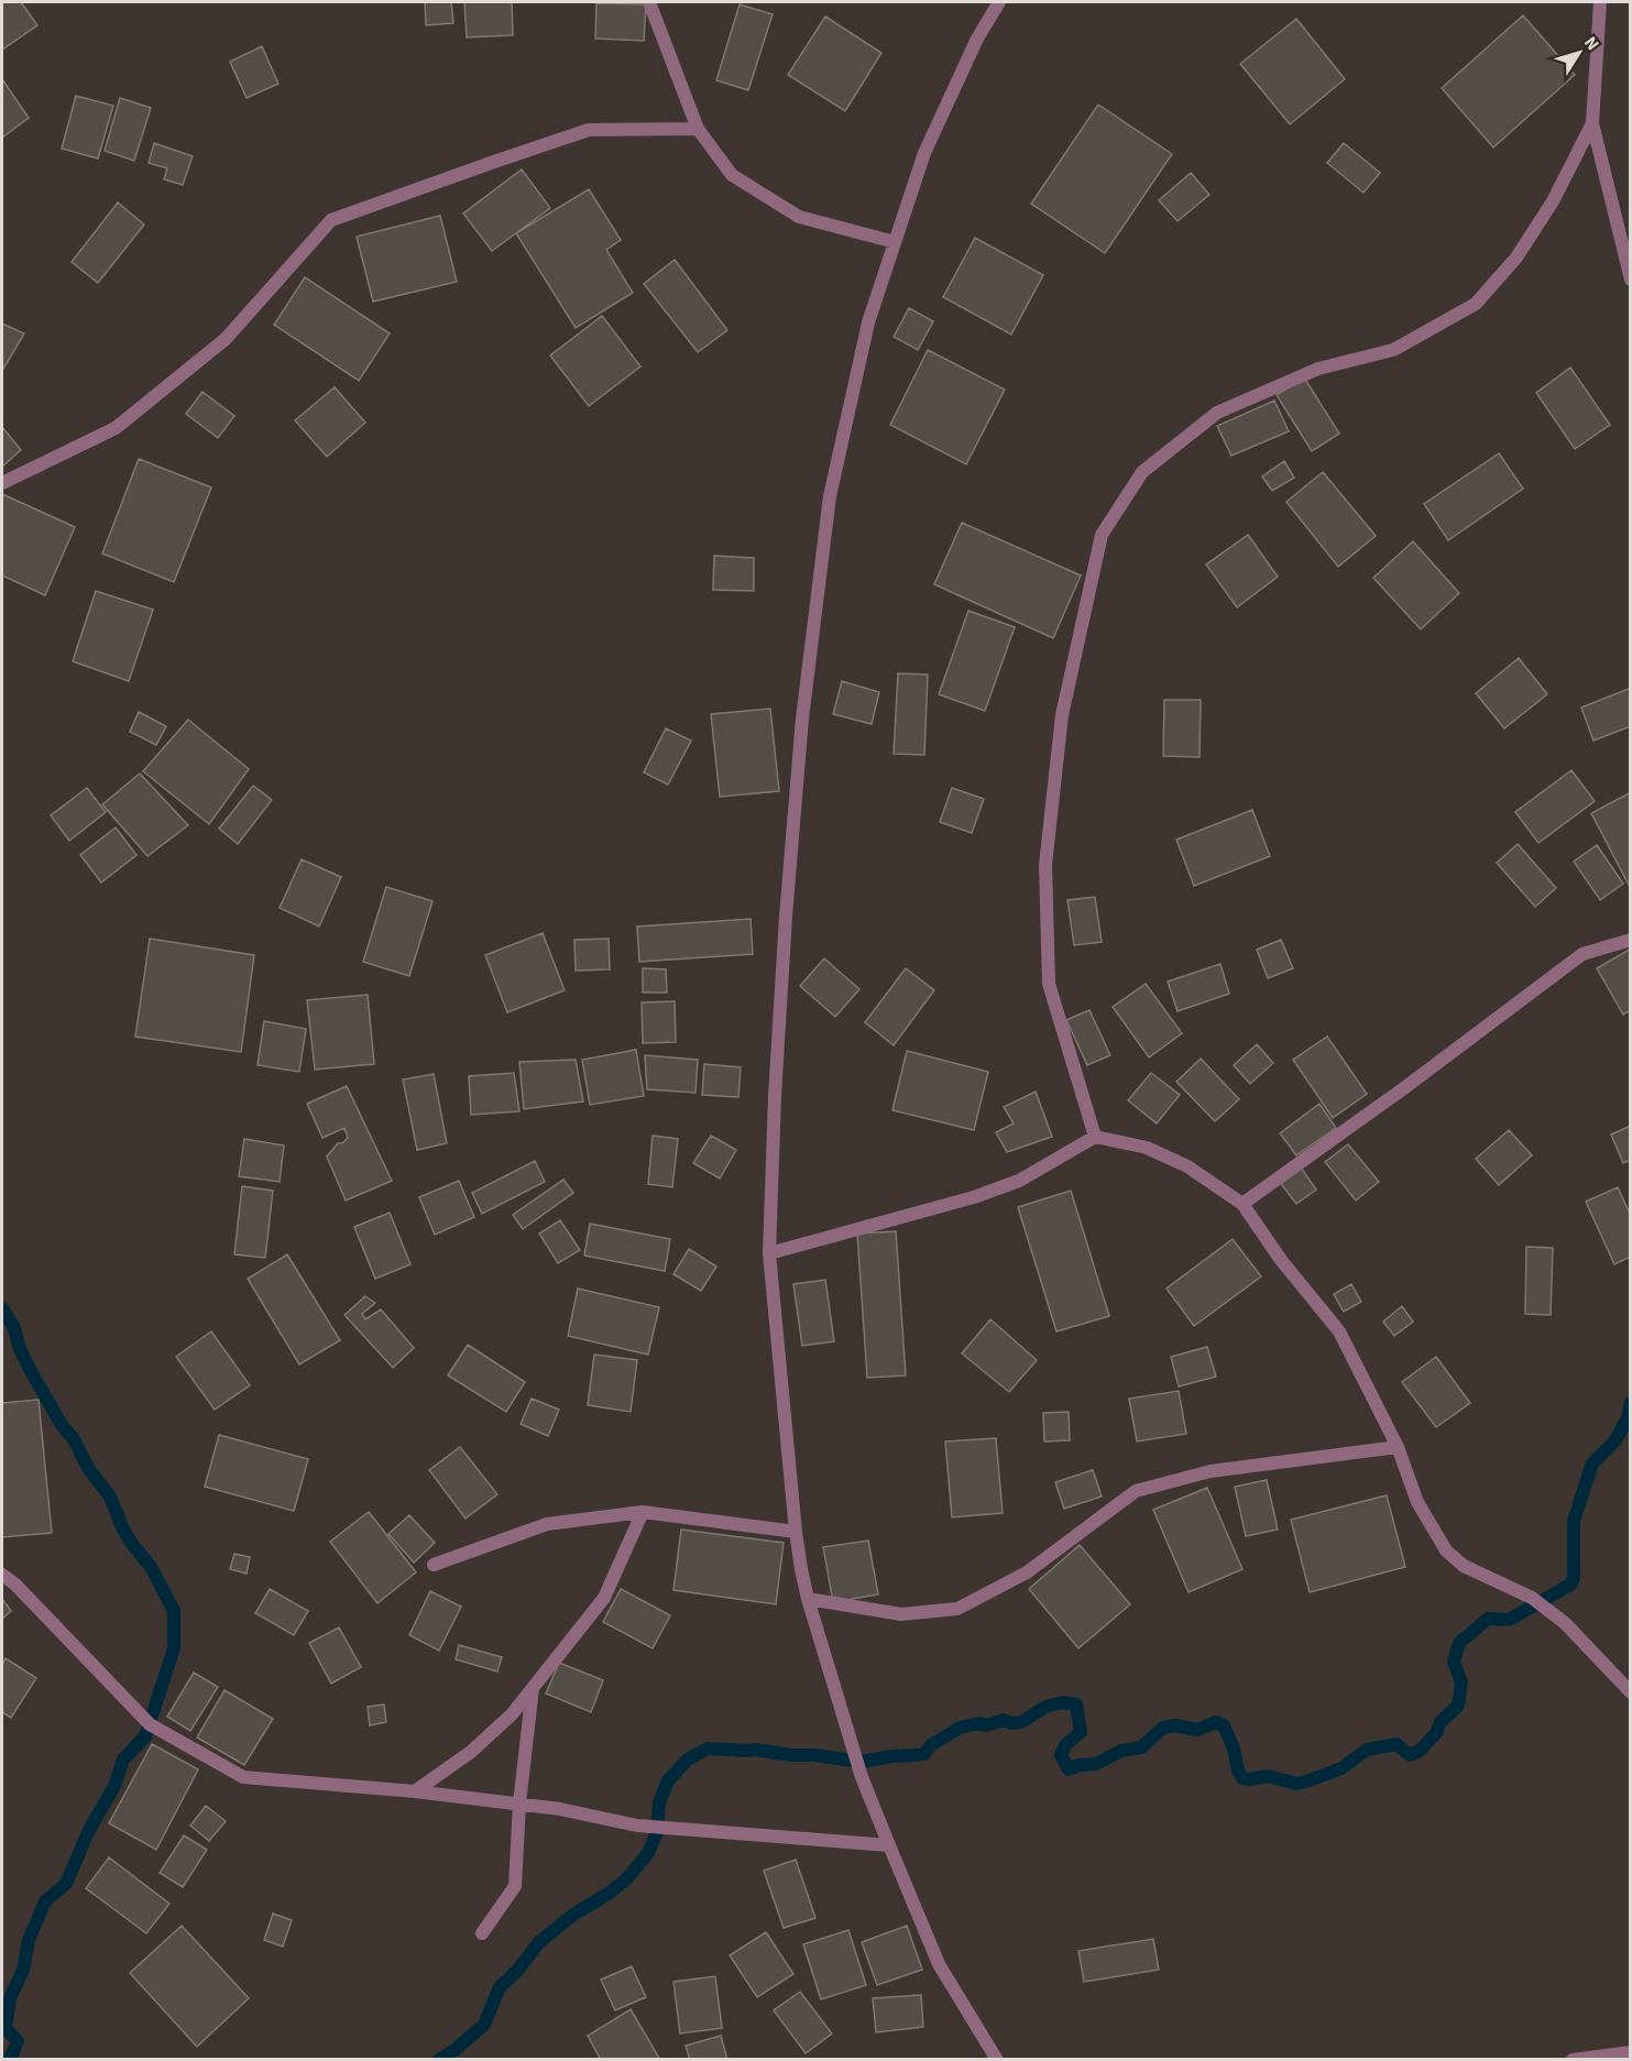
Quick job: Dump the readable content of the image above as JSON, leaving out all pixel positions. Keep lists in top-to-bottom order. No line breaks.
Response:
{"north":"top right"}
